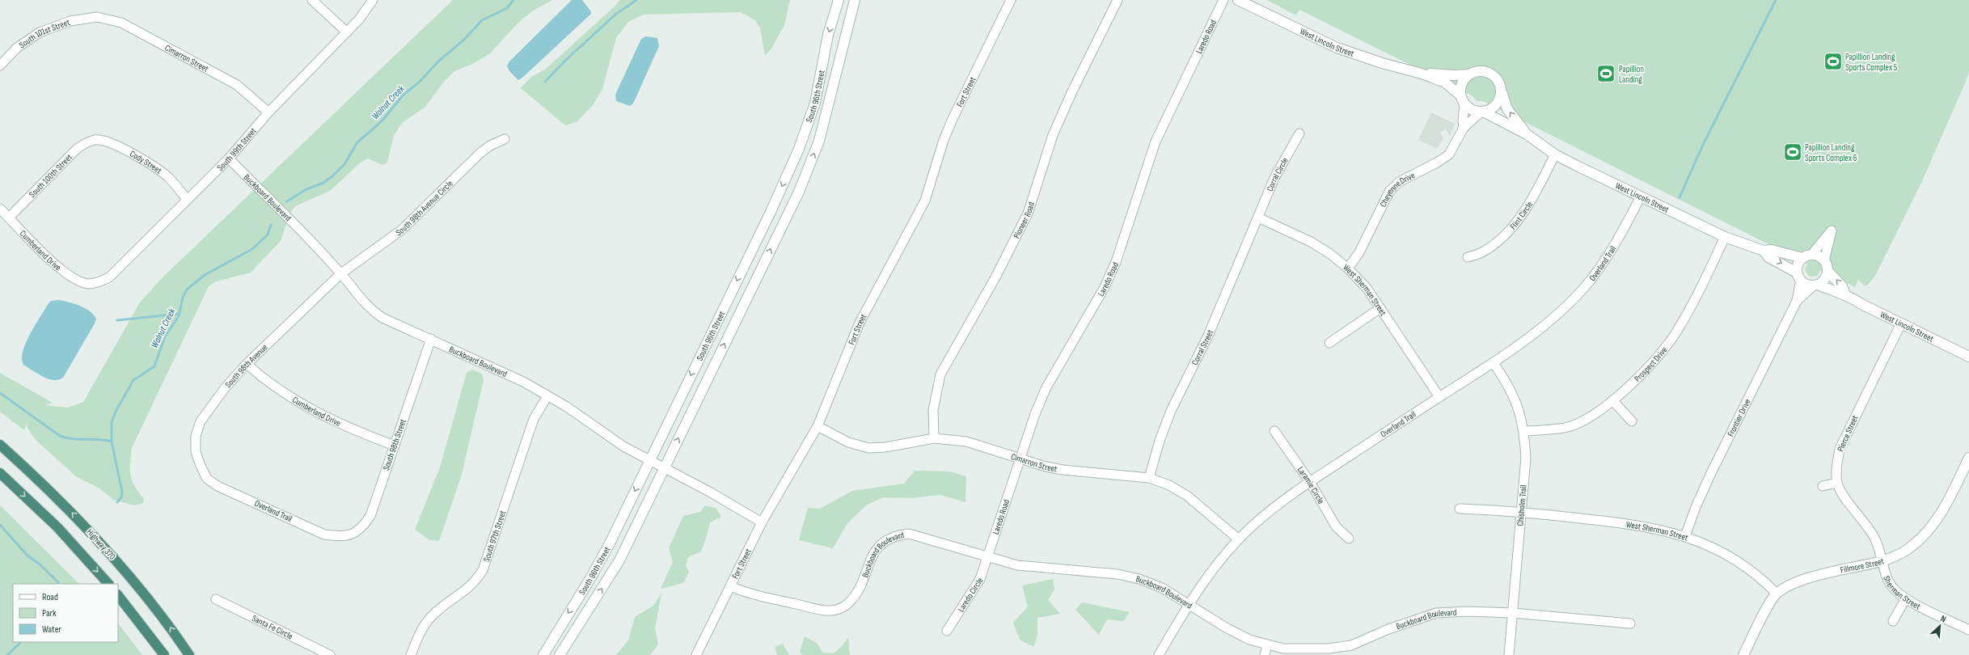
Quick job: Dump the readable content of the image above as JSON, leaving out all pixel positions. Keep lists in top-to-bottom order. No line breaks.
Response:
{"streets":{"highway":["Highway 370"],"street":["South 101st Street","Laredo Road","West Lincoln Street","Cimarron Street","Fort Street","South 96th Street","South 99th Street","Cody Street","Corral Circle","South 100th Street","Cheyenne Drive","Buckboard Boulevard","South 98th Avenue Circle","Flint Circle","Pioneer Road","Cumberland Drive","Overland Trail","West Sherman Street","Corral Street","Prospect Drive","South 98th Avenue","Frontier Drive","Pierce Street","South 98th Street","Laramie Circle","Chisholm Trail","South 97th Street","Fillmore Street","Sherman Street","Laredo Circle","Santa Fe Circle"]},"crossings":[["South 101st Street","Cimarron Street"],["Laredo Road","Cimarron Street"],["Laredo Road","Buckboard Boulevard"],["Laredo Road","Laredo Circle"],["West Lincoln Street","Cheyenne Drive"],["West Lincoln Street","Flint Circle"],["West Lincoln Street","Overland Trail"],["West Lincoln Street","Prospect Drive"],["West Lincoln Street","Frontier Drive"],["West Lincoln Street","Pierce Street"],["Cimarron Street","Fort Street"],["Cimarron Street","South 99th Street"],["Cimarron Street","Pioneer Road"],["Cimarron Street","Overland Trail"],["Cimarron Street","Corral Street"],["Fort Street","Buckboard Boulevard"],["South 96th Street","Buckboard Boulevard"],["South 99th Street","Cody Street"],["South 99th Street","Buckboard Boulevard"],["South 99th Street","Cumberland Drive"],["Cody Street","South 100th Street"],["Corral Circle","West Sherman Street"],["Corral Circle","Corral Street"],["South 100th Street","Cumberland Drive"],["Cheyenne Drive","West Sherman Street"],["Buckboard Boulevard","South 98th Avenue Circle"],["Buckboard Boulevard","Overland Trail"],["Buckboard Boulevard","South 98th Avenue"],["Buckboard Boulevard","South 98th Street"],["Buckboard Boulevard","Chisholm Trail"],["Buckboard Boulevard","South 97th Street"],["Buckboard Boulevard","Laredo Circle"],["South 98th Avenue Circle","South 98th Avenue"],["Cumberland Drive","South 98th Avenue"],["Cumberland Drive","South 98th Street"],["Overland Trail","West Sherman Street"],["Overland Trail","South 98th Avenue"],["Overland Trail","South 98th Street"],["Overland Trail","Laramie Circle"],["Overland Trail","Chisholm Trail"],["West Sherman Street","Corral Street"],["West Sherman Street","Frontier Drive"],["West Sherman Street","Chisholm Trail"],["West Sherman Street","Fillmore Street"],["Prospect Drive","Chisholm Trail"],["Pierce Street","Fillmore Street"],["Pierce Street","Sherman Street"],["Fillmore Street","Sherman Street"]],"water":["Walnut Creek"],"places":{"sports":["Papillion Landing Sports Complex 5","Papillion Landing","Papillion Landing Sports Complex 6"]},"legend":["Road","Park","Water"],"north":"top right"}
